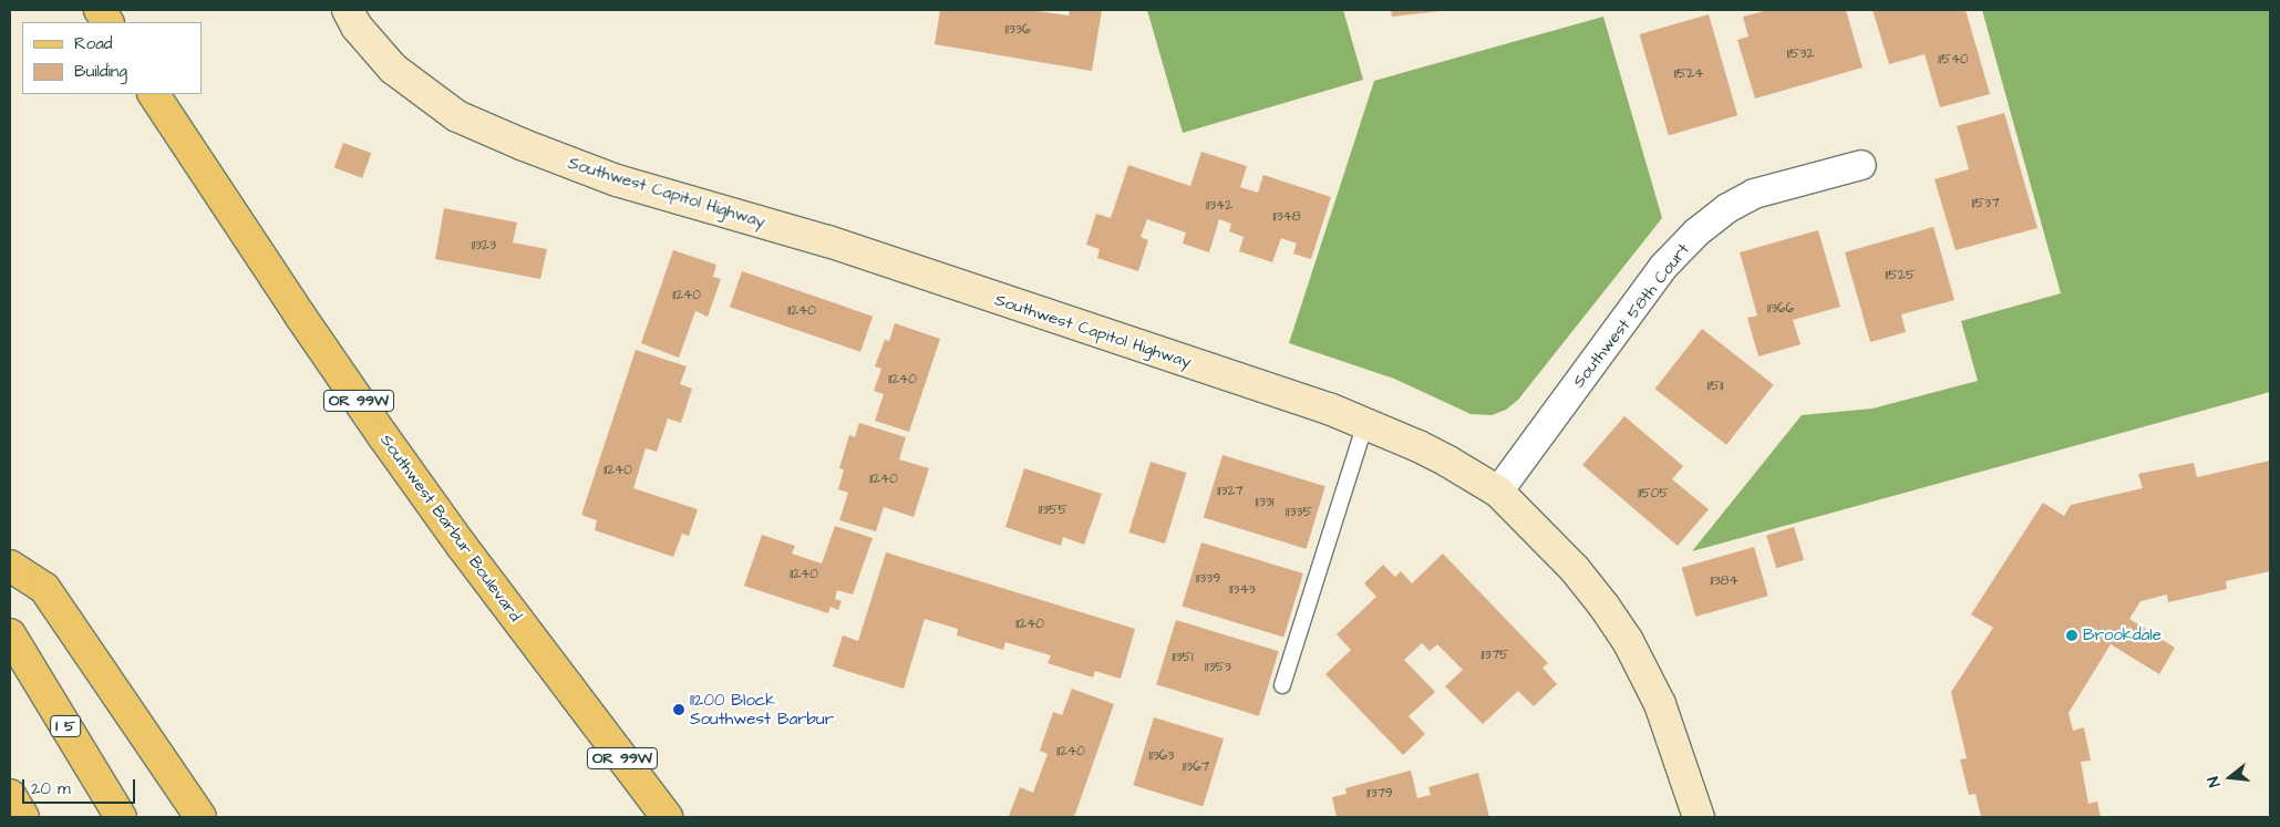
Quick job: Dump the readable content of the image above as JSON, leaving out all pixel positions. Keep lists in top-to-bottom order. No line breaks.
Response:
{"streets":{"main road":["OR 99W","Southwest Barbur Boulevard","I 5"],"street":["Southwest Capitol Highway","Southwest 58th Court"]},"crossings":[["Southwest Capitol Highway","Southwest 58th Court"]],"places":["Brookdale","11200 Block Southwest Barbur"],"house_numbers":["11336","11532","11540","11524","11537","11342","11348","11323","11525","11240","11366","11240","11240","11511","11240","11240","11327","11505","11331","11355","11335","11240","11339","11384","11343","11240","11375","11351","11353","11240","11363","11367","11379"],"legend":["Road","Building"],"scale_bar":"20 m","north":"left"}
